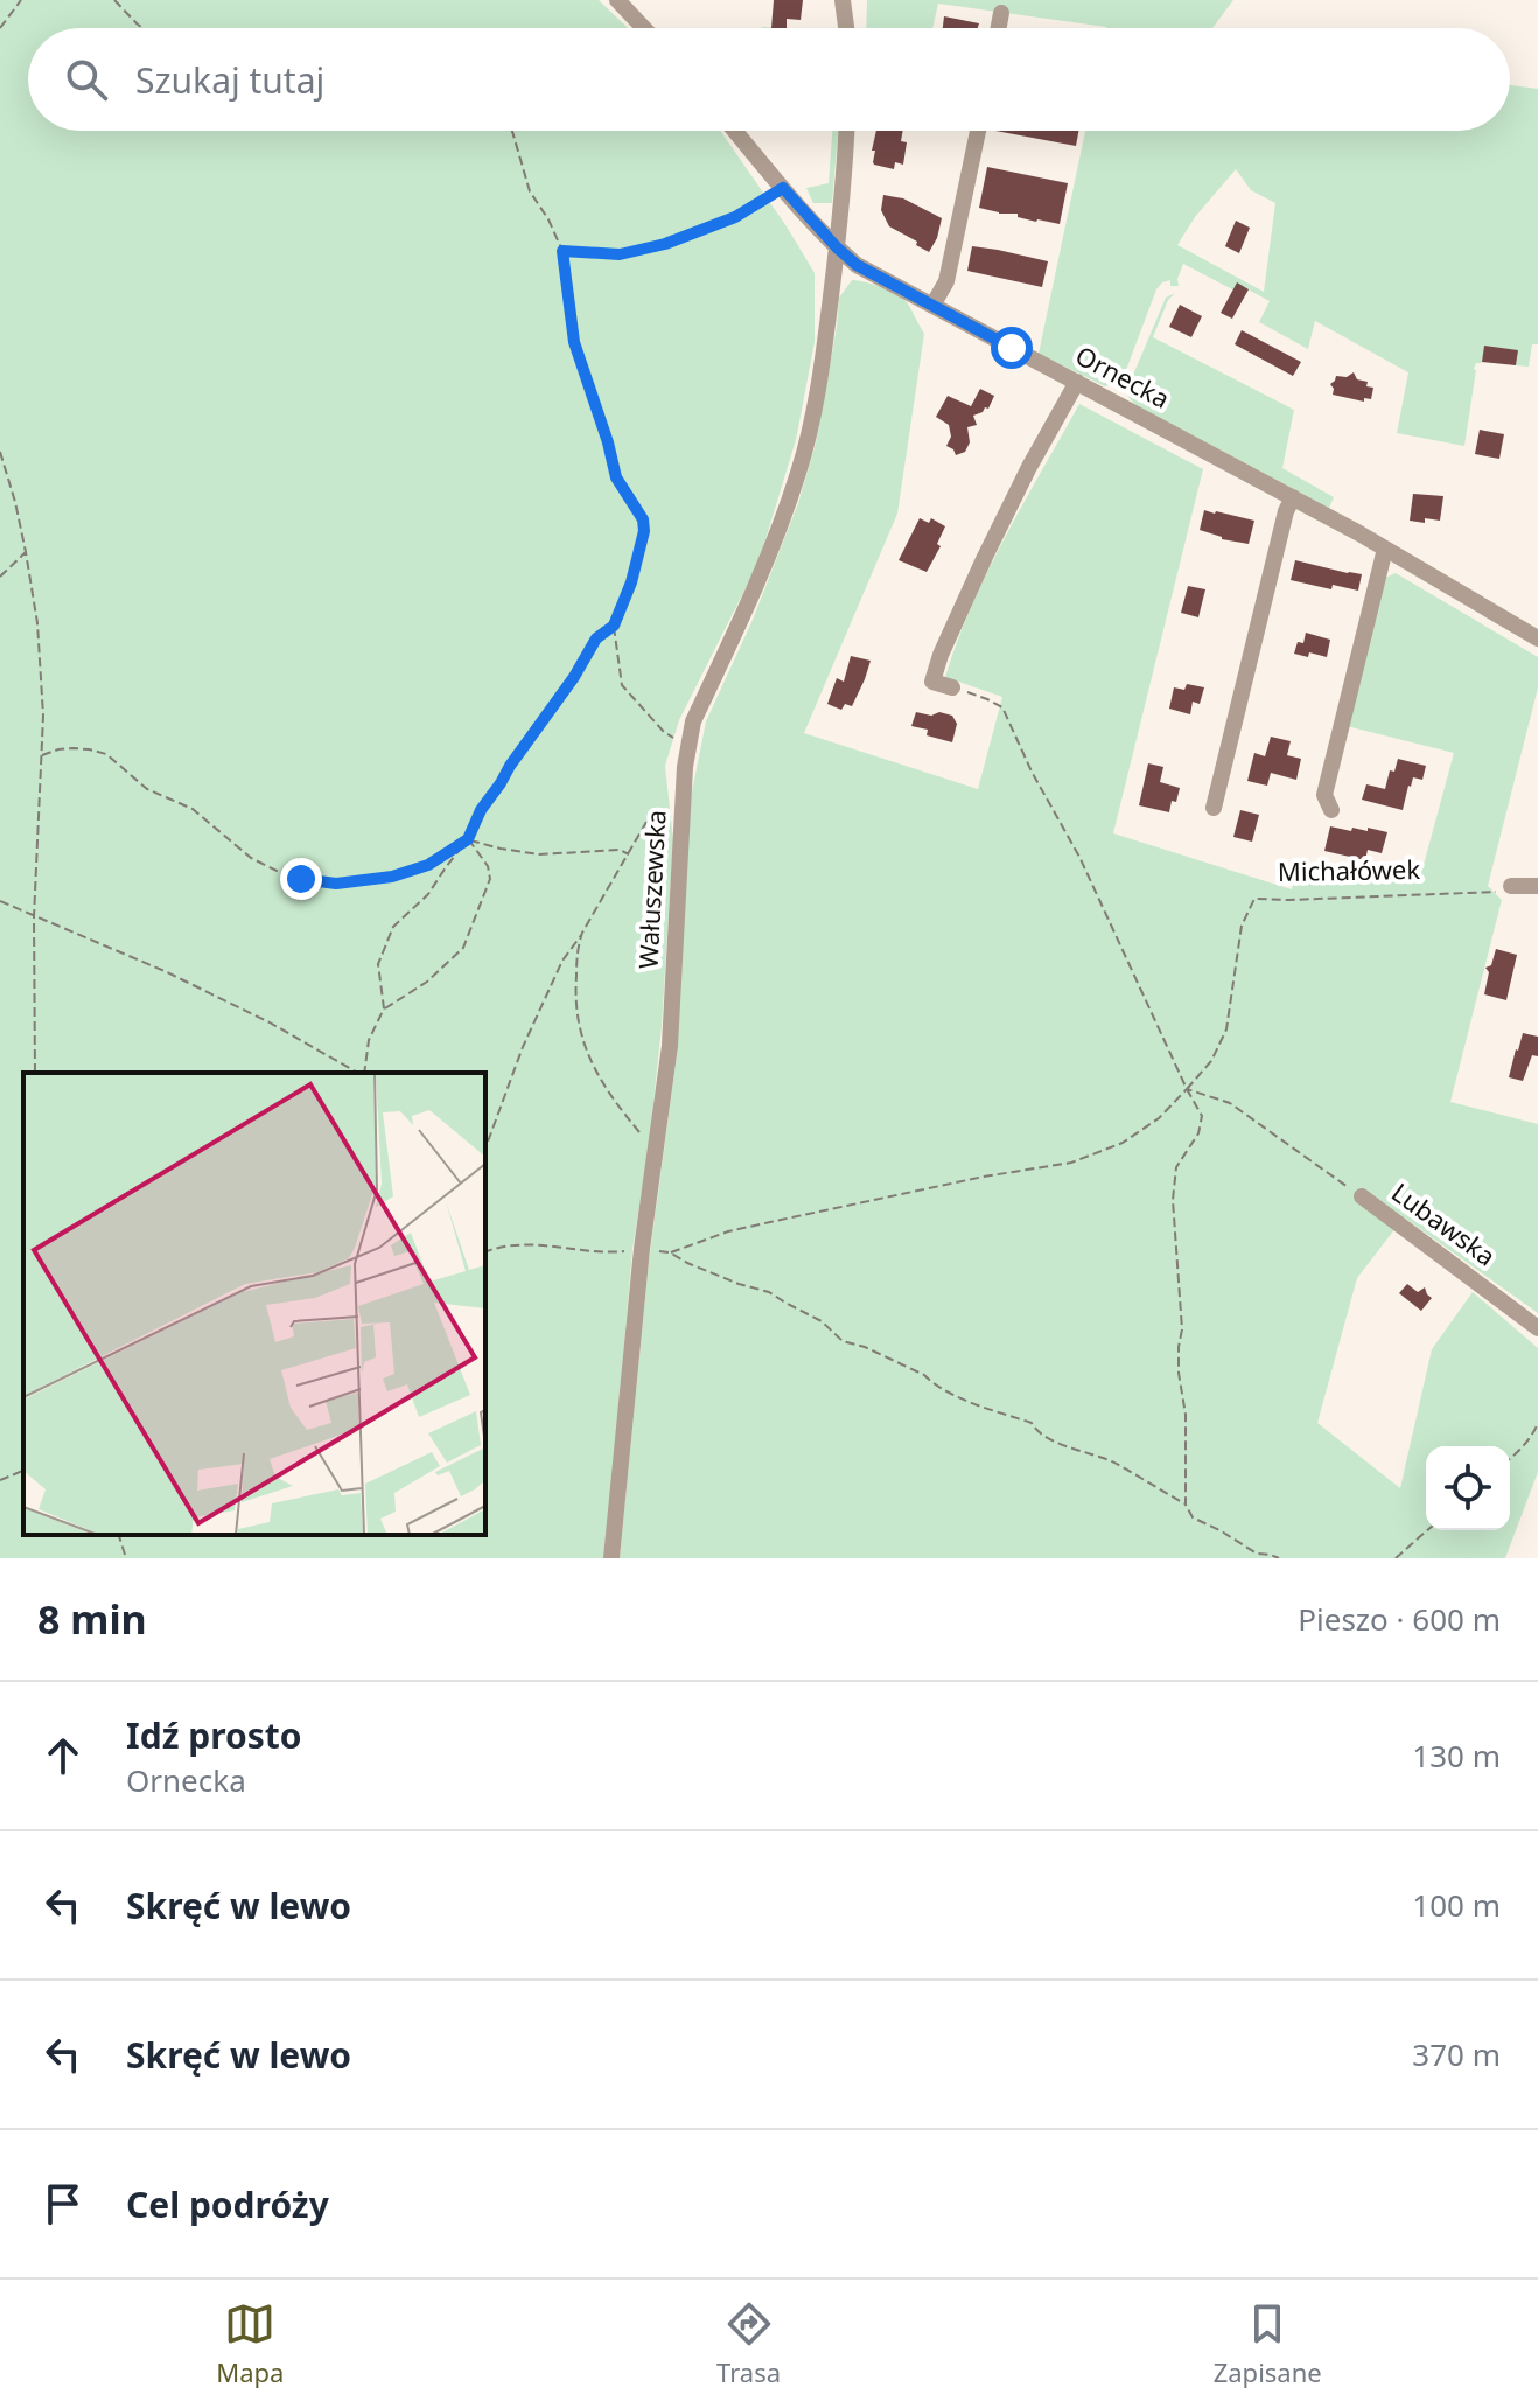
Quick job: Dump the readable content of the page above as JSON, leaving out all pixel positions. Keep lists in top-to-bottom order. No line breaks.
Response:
{"streets":{"street":["Ornecka","Wałuszewska","Lubawska"],"path":["Michałówek"]},"crossings":[["Ornecka","Wałuszewska"]],"page":{"search":"Szukaj tutaj","heading":["8 min","Pieszo · 600 m"],"list":[["Idź prosto","Ornecka","130 m"],["Skręć w lewo","100 m"],["Skręć w lewo","370 m"],"Cel podróży"],"nav":["Mapa","Trasa","Zapisane"]}}
